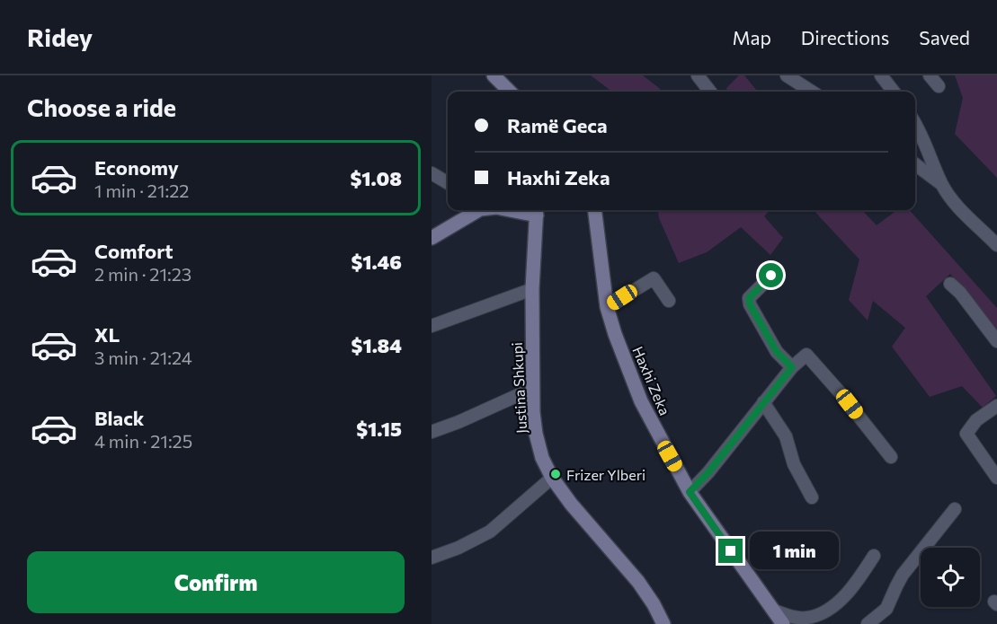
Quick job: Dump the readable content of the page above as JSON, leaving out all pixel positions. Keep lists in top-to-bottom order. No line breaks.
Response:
{"streets":{"street":["Haxhi Zeka","Justina Shkupi"]},"places":["Frizer Ylberi"],"page":{"header":"Ridey","nav":["Map","Directions","Saved"],"heading":"Choose a ride","banner":["Ramë Geca","Haxhi Zeka"],"list":[{"name":"Economy","note":"1 min · 21:22","value":"$1.08"},{"name":"Comfort","note":"2 min · 21:23","value":"$1.46"},{"name":"XL","note":"3 min · 21:24","value":"$1.84"},{"name":"Black","note":"4 min · 21:25","value":"$1.15"}],"bubble":"1 min","buttons":"Confirm"}}
